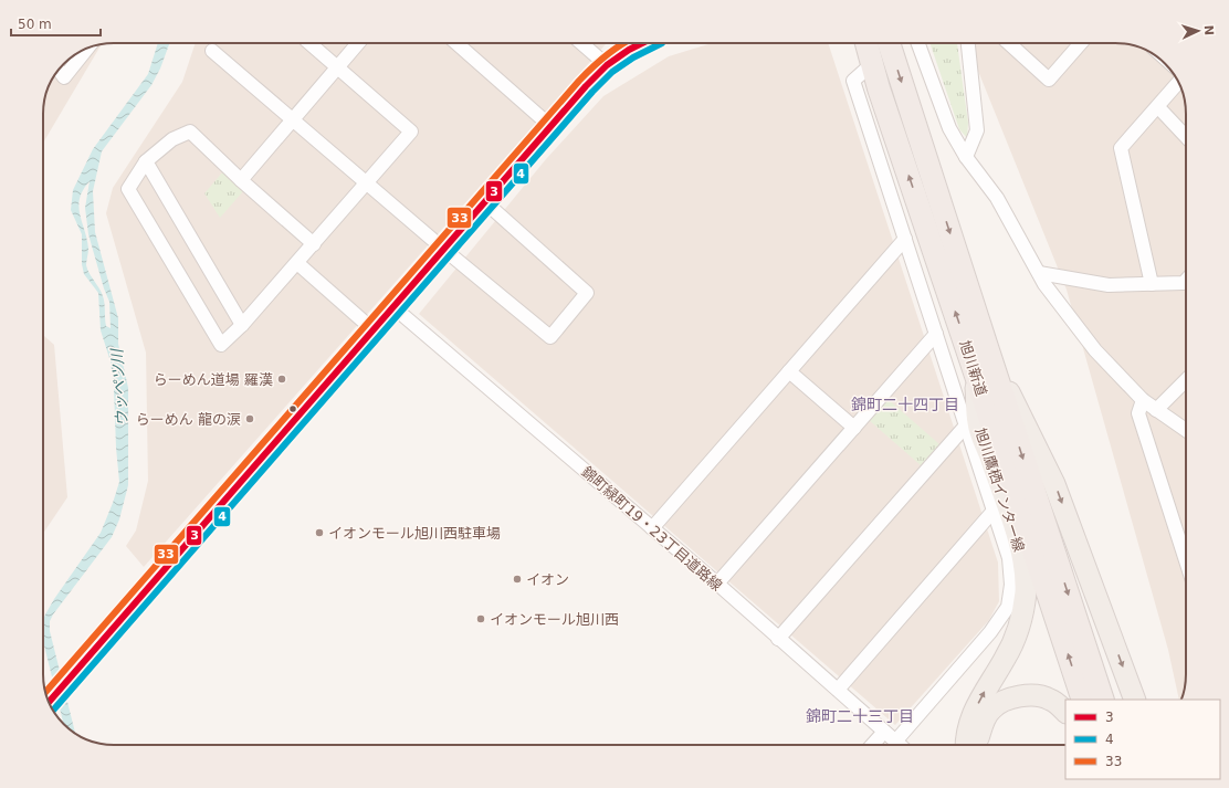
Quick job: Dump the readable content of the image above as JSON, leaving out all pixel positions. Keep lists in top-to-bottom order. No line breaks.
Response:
{"streets":{"highway":["旭川新道"],"main road":["旭川鷹栖インター線"],"street":["錦町緑町19・23丁目道路線"]},"crossings":[["旭川新道","旭川鷹栖インター線"]],"districts":["錦町二十四丁目","錦町二十三丁目"],"water":["ウッペツ川"],"places":["らーめん道場 羅漢","らーめん 龍の涙","イオンモール旭川西駐車場","イオン","イオンモール旭川西"],"lines":["transit line 3","transit line 4","transit line 33"],"legend":["3","4","33"],"scale_bar":"50 m","north":"right"}
